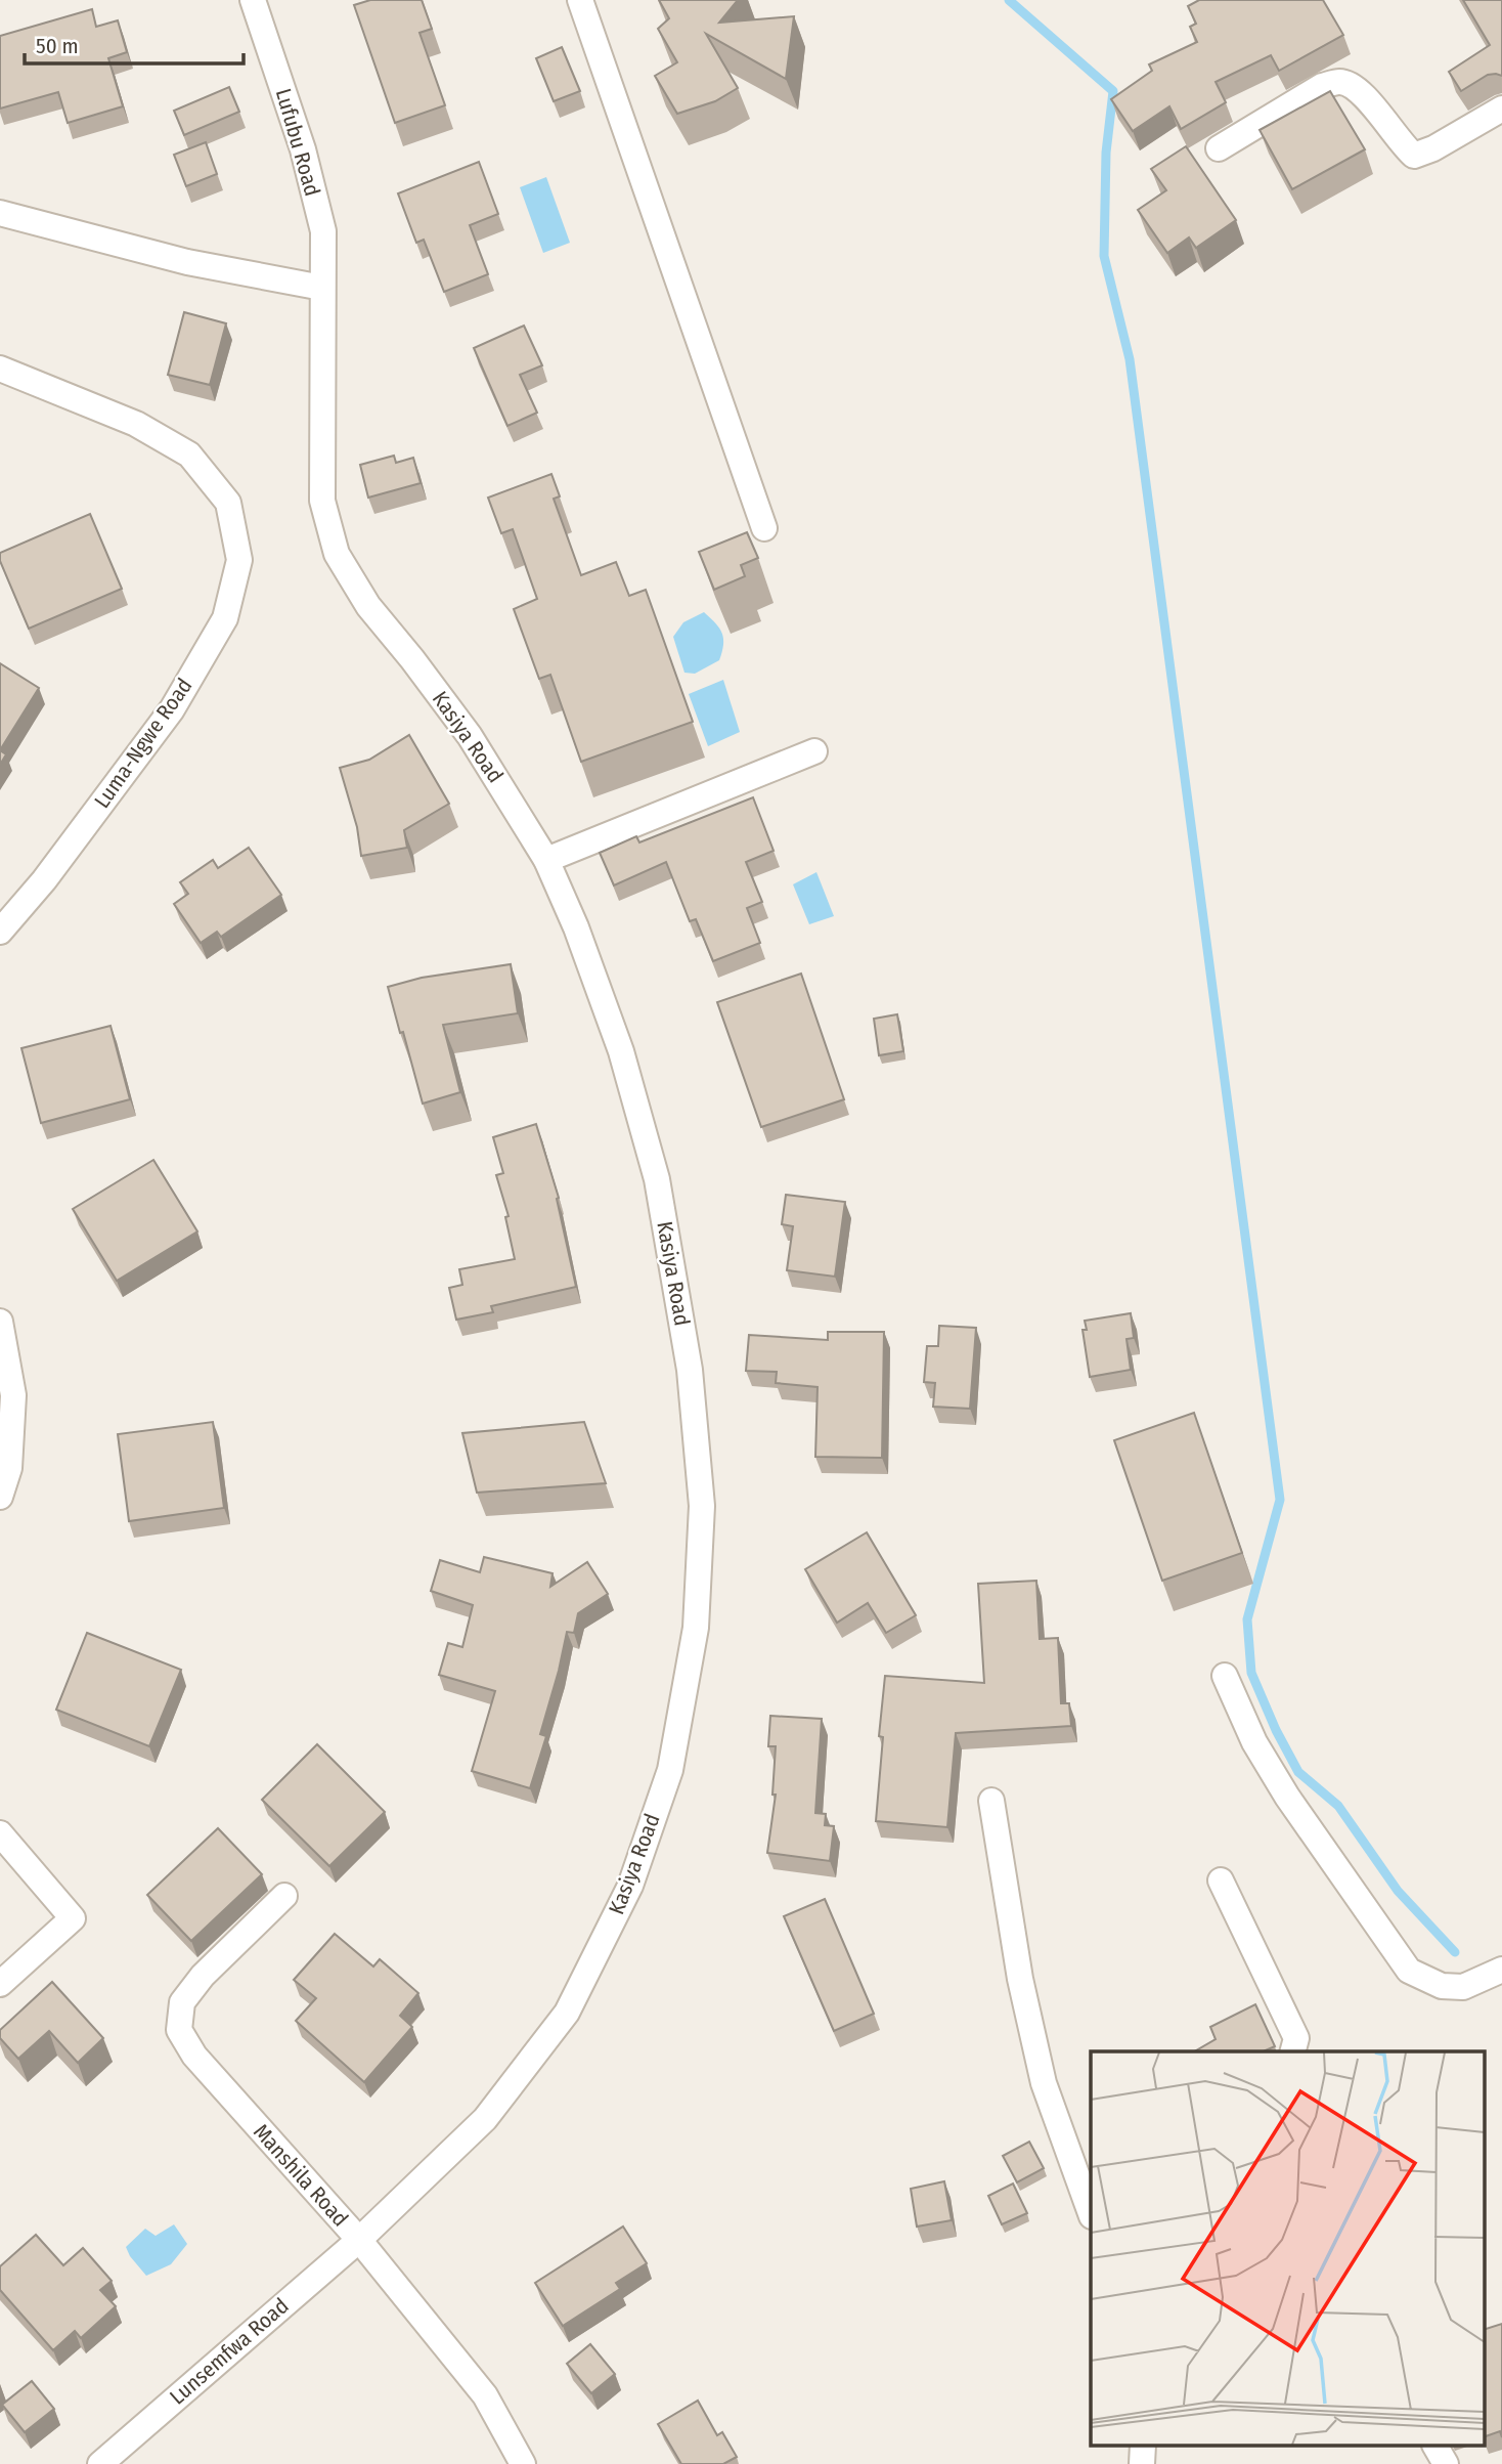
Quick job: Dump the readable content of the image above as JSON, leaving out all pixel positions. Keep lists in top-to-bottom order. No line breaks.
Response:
{"streets":{"street":["Lufubu Road","Kasiya Road","Luma-Ngwe Road","Manshila Road","Lunsemfwa Road"]},"crossings":[["Lufubu Road","Kasiya Road"],["Kasiya Road","Manshila Road"],["Kasiya Road","Lunsemfwa Road"],["Manshila Road","Lunsemfwa Road"]],"scale_bar":"50 m"}
